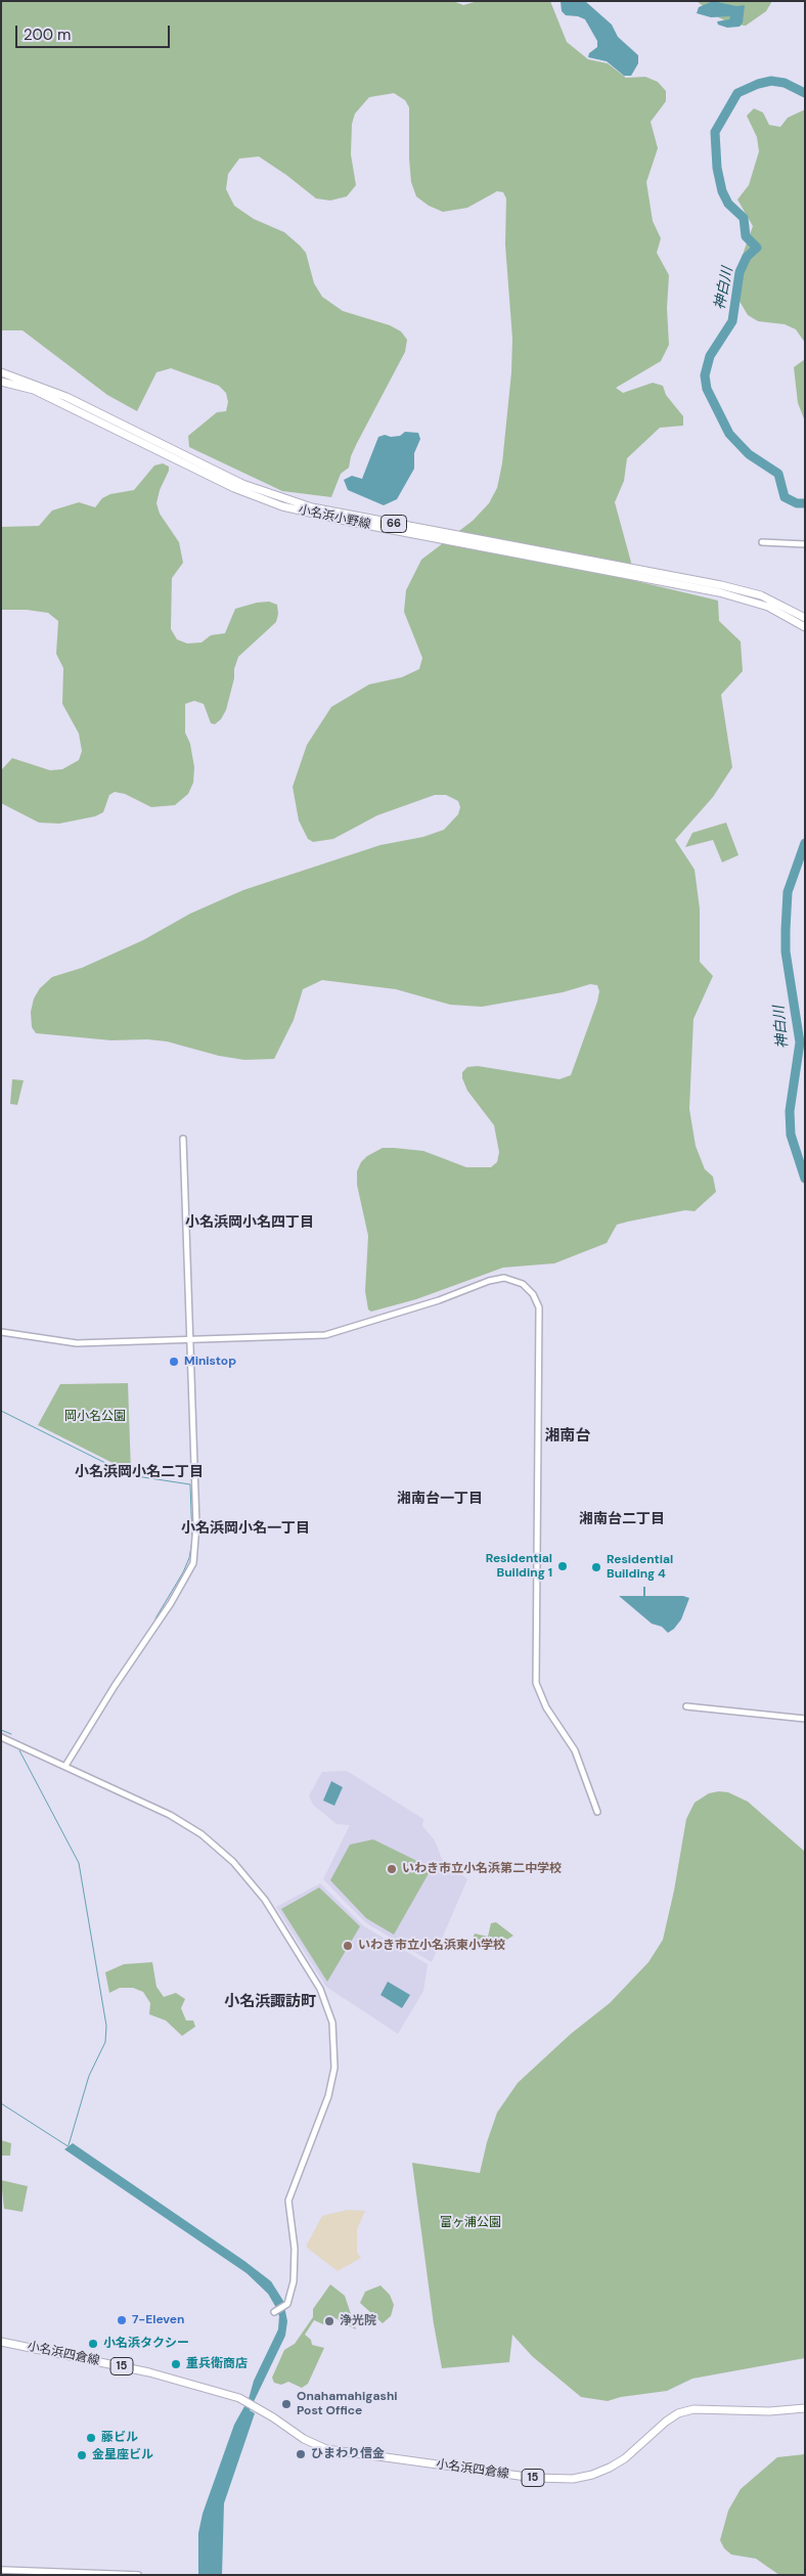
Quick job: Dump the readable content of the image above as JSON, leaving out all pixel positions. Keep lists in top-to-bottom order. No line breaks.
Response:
{"streets":{"main road":["小名浜小野線","66","小名浜四倉線","15"]},"districts":["小名浜岡小名四丁目","湘南台","小名浜岡小名二丁目","湘南台一丁目","湘南台二丁目","小名浜岡小名一丁目","小名浜諏訪町"],"water":["神白川"],"parks":["岡小名公園","富ヶ浦公園"],"places":["Ministop","Residential Building 1","Residential Building 4","いわき市立小名浜第二中学校","いわき市立小名浜東小学校","7-Eleven","浄光院","小名浜タクシー","重兵衛商店","Onahamahigashi Post Office","藤ビル","ひまわり信金","金星座ビル"],"scale_bar":"200 m"}
